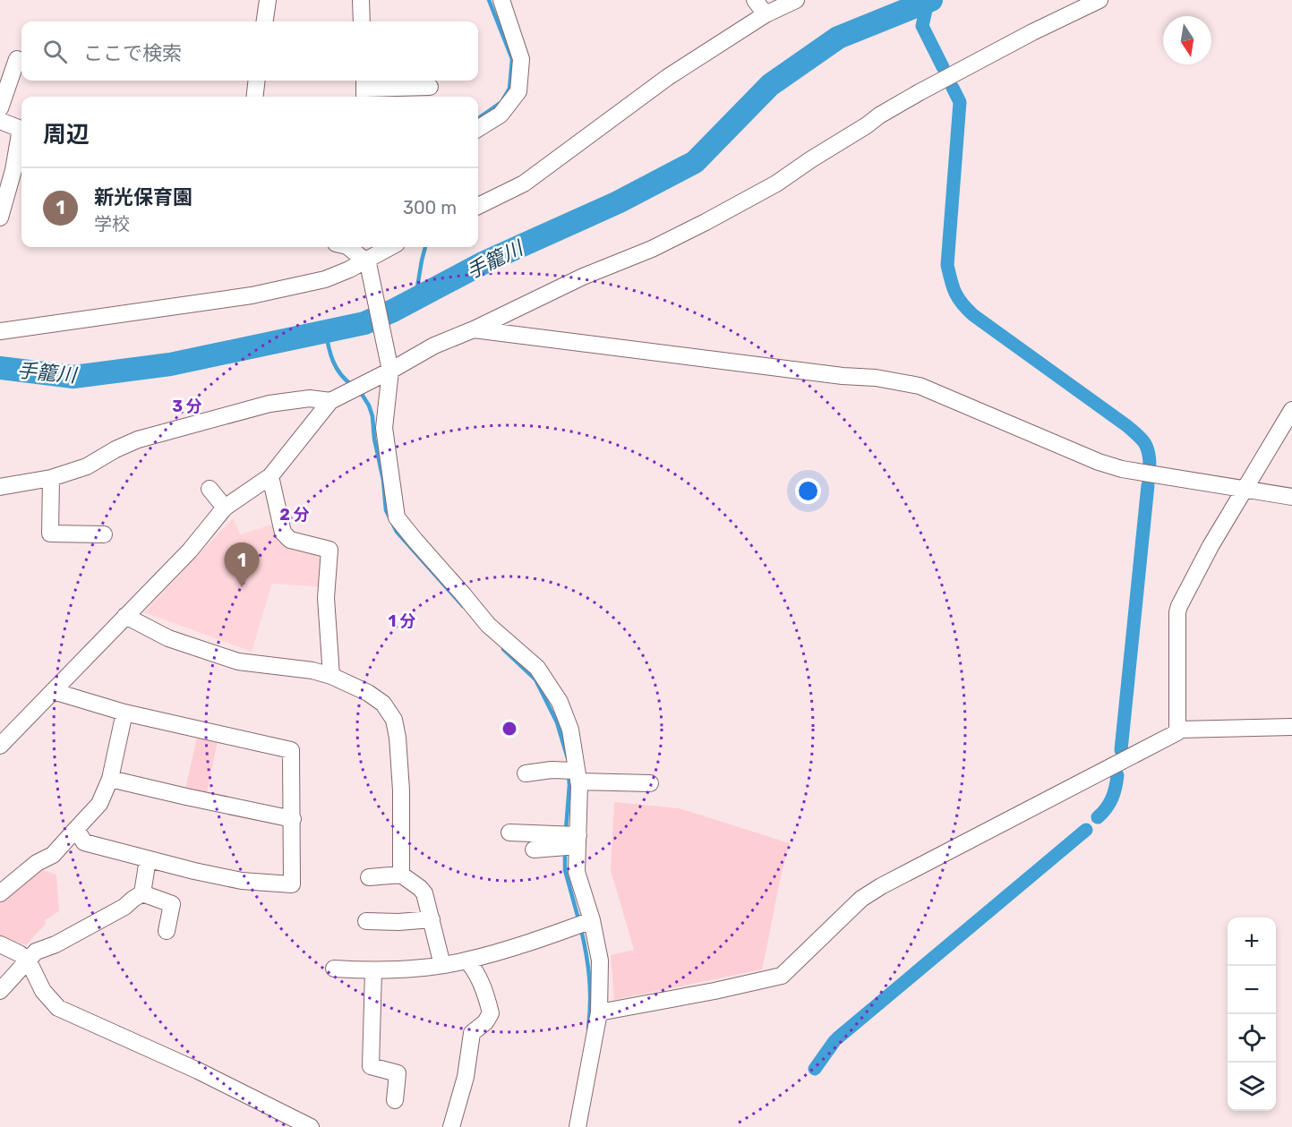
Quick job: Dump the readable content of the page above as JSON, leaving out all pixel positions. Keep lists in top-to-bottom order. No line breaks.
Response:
{"water":["手籠川"],"north":"bottom","page":{"search":"ここで検索","heading":"周辺","list":[{"mark":"1","name":"新光保育園","note":"学校","value":"300 m"}],"pins":"1","map_buttons":["+","−"]},"rings":["3 分","2 分","1 分"]}
